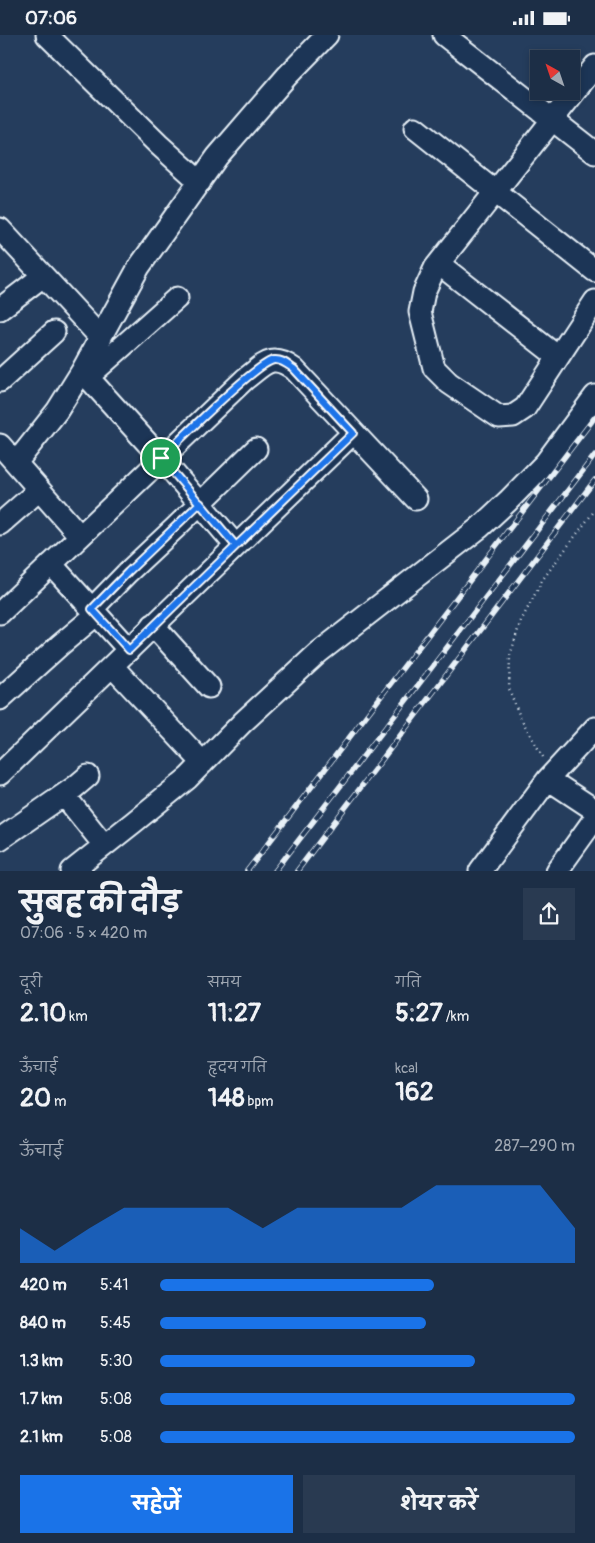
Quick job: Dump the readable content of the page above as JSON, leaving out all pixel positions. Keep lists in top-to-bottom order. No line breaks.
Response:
{"north":"top left","page":{"status":"07:06","heading":["सुबह की दौड़","07:06 · 5 × 420 m"],"stats":[["दूरी","2.10 km"],["समय","11:27"],["गति","5:27 /km"],["ऊँचाई","20 m"],["हृदय गति","148 bpm"],["kcal","162"]],"chart":["ऊँचाई","287–290 m"],"list":[{"name":"420 m","note":"5:41"},{"name":"840 m","note":"5:45"},{"name":"1.3 km","note":"5:30"},{"name":"1.7 km","note":"5:08"},{"name":"2.1 km","note":"5:08"}],"buttons":["सहेजें","शेयर करें"]}}
